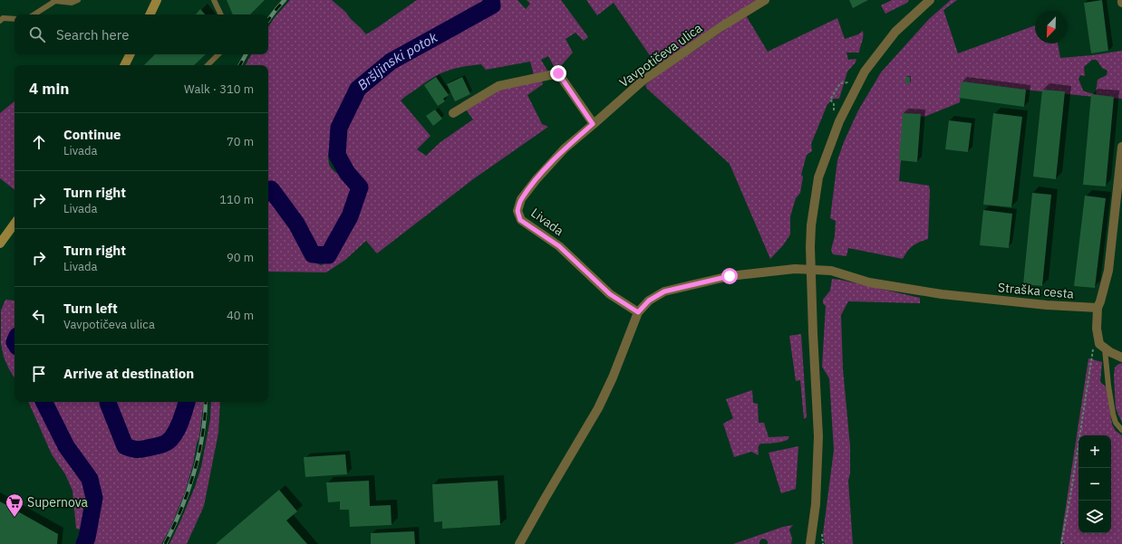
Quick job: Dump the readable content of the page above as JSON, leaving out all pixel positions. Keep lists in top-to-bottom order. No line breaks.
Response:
{"streets":{"street":["Vavpotičeva ulica","Livada","Straška cesta"]},"crossings":[["Vavpotičeva ulica","Livada"]],"water":["Bršljinski potok"],"places":{"supermarket":["Supernova"]},"north":"bottom left","page":{"search":"Search here","heading":["4 min","Walk · 310 m"],"list":[["Continue","Livada","70 m"],["Turn right","Livada","110 m"],["Turn right","Livada","90 m"],["Turn left","Vavpotičeva ulica","40 m"],"Arrive at destination"],"map_buttons":["+","−"]}}
